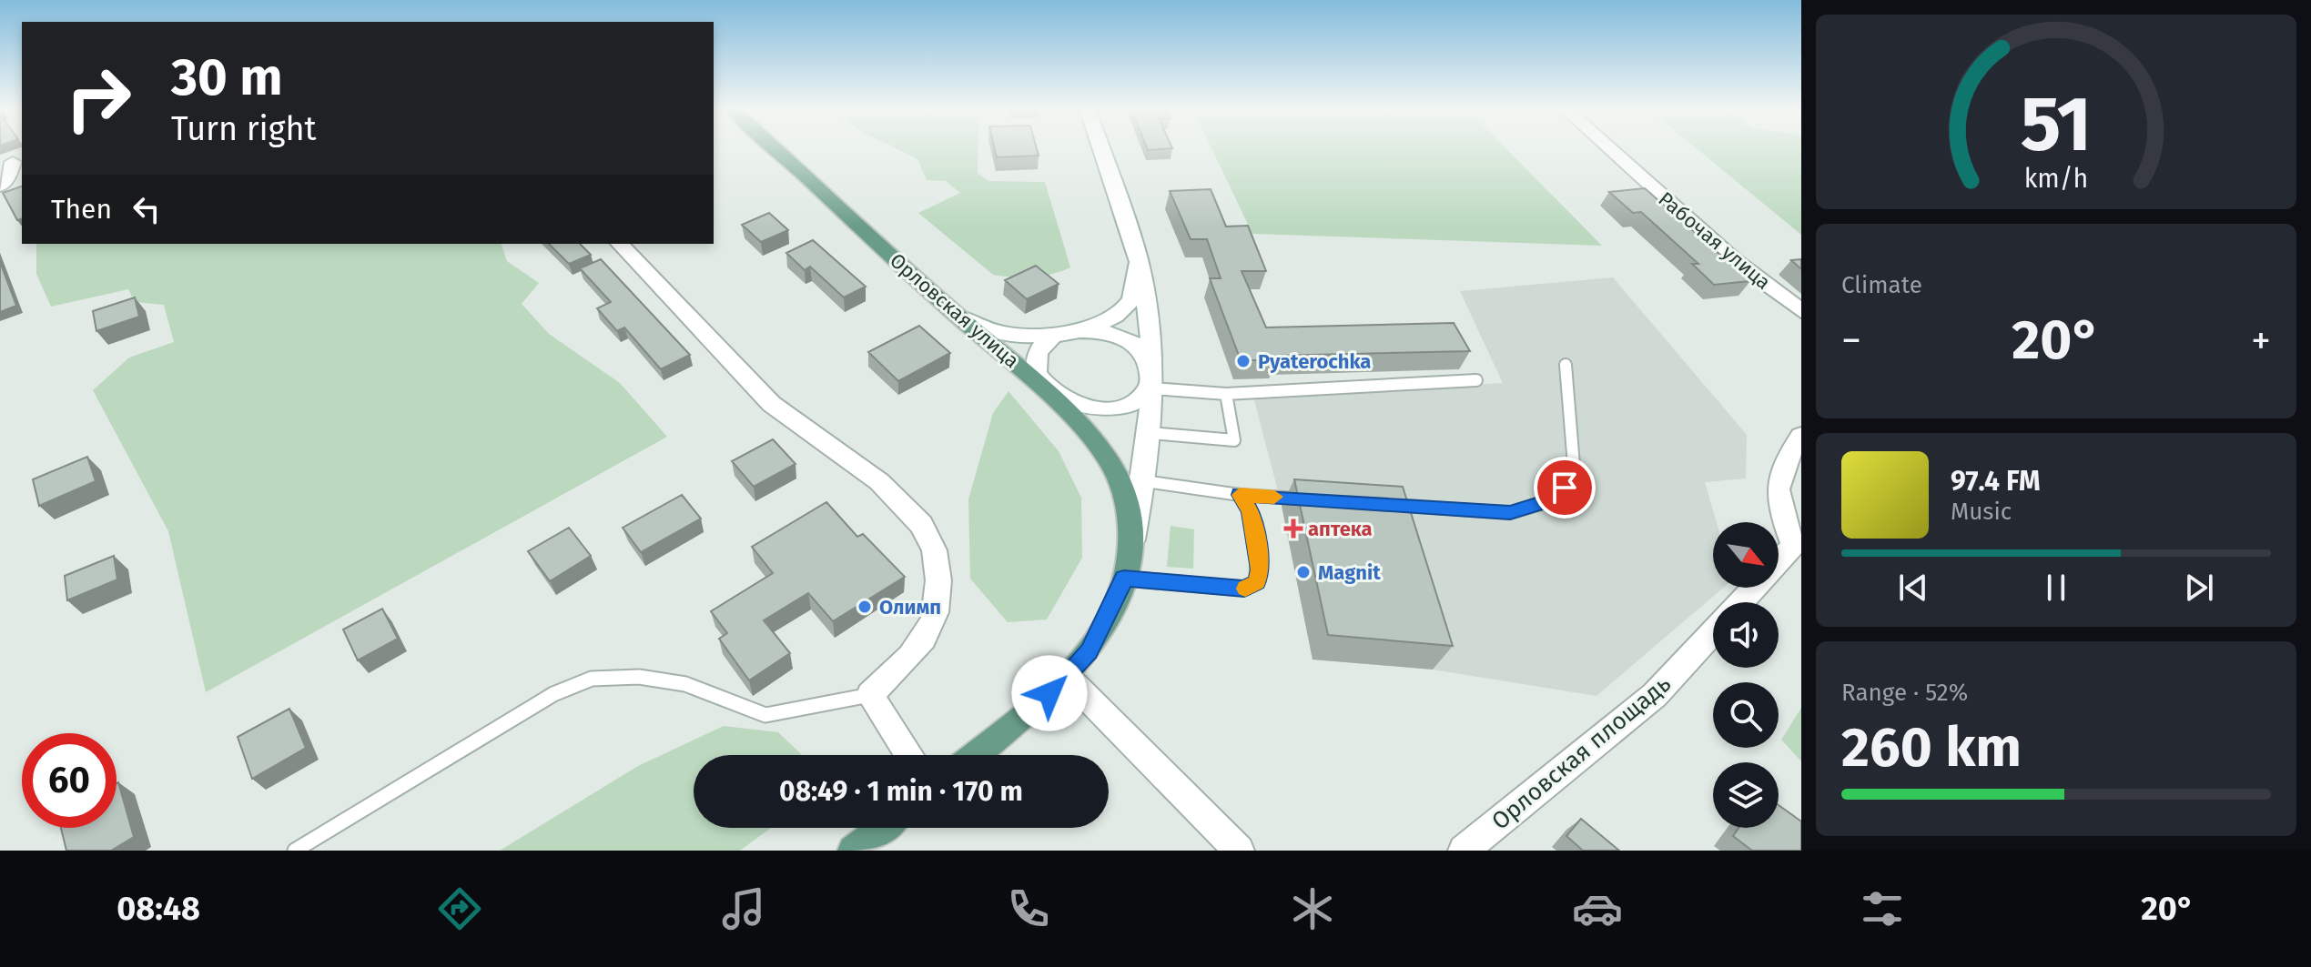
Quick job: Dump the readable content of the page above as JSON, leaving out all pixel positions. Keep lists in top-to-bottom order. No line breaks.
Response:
{"streets":{"main road":["Орловская улица"],"street":["Рабочая улица","Орловская площадь"]},"places":{"other":["Pyaterochka","Magnit","Олимп"],"health":["аптека"]},"north":"bottom right","page":{"turn":["30 m","Turn right"],"then":"Then","tile":["Climate",["Range · 52%","260 km"]],"heat":["−","20°","+"],"song":["97.4 FM","Music"],"limit":"60","trip":"08:49 · 1 min · 170 m","tabs":["08:48","20°"],"gauge":["51","km/h"]}}
